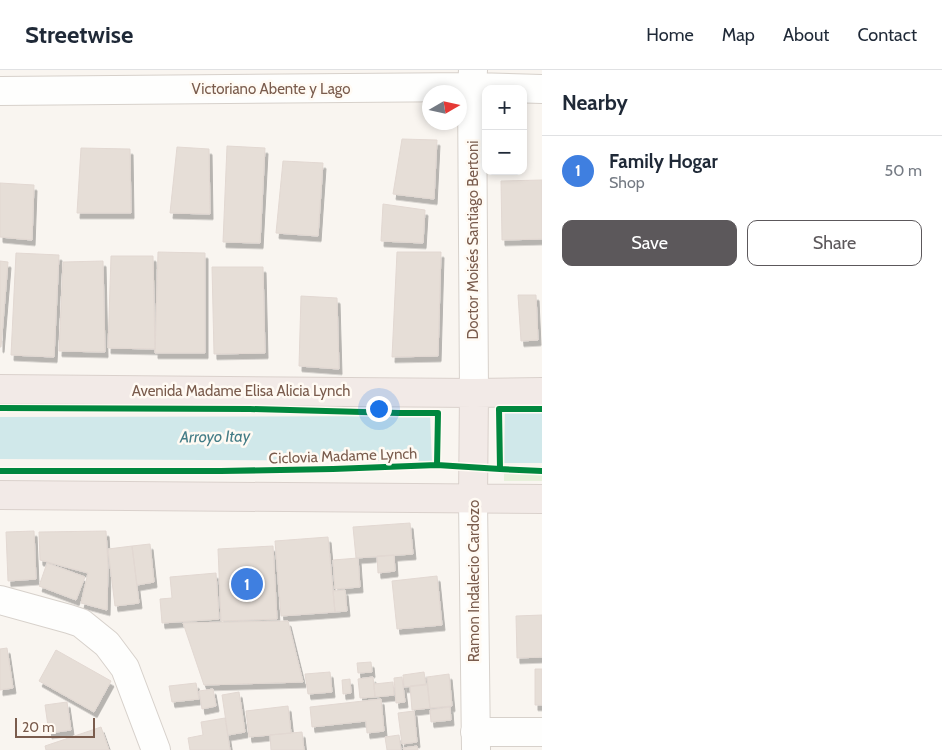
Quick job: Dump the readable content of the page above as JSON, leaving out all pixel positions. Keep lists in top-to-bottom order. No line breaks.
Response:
{"streets":{"highway":["Avenida Madame Elisa Alicia Lynch","Ramon Indalecio Cardozo"],"street":["Victoriano Abente y Lago","Doctor Moisés Santiago Bertoni"],"cycle path":["Ciclovia Madame Lynch"]},"crossings":[["Victoriano Abente y Lago","Doctor Moisés Santiago Bertoni"],["Doctor Moisés Santiago Bertoni","Avenida Madame Elisa Alicia Lynch"],["Doctor Moisés Santiago Bertoni","Ramon Indalecio Cardozo"],["Avenida Madame Elisa Alicia Lynch","Ramon Indalecio Cardozo"]],"water":["Arroyo Itay"],"scale_bar":"20 m","north":"right","page":{"header":"Streetwise","nav":["Home","Map","About","Contact"],"heading":"Nearby","map_buttons":["+","−"],"list":[{"mark":"1","name":"Family Hogar","note":"Shop","value":"50 m"}],"buttons":["Save","Share"],"pins":"1","scale":"20 m"}}
